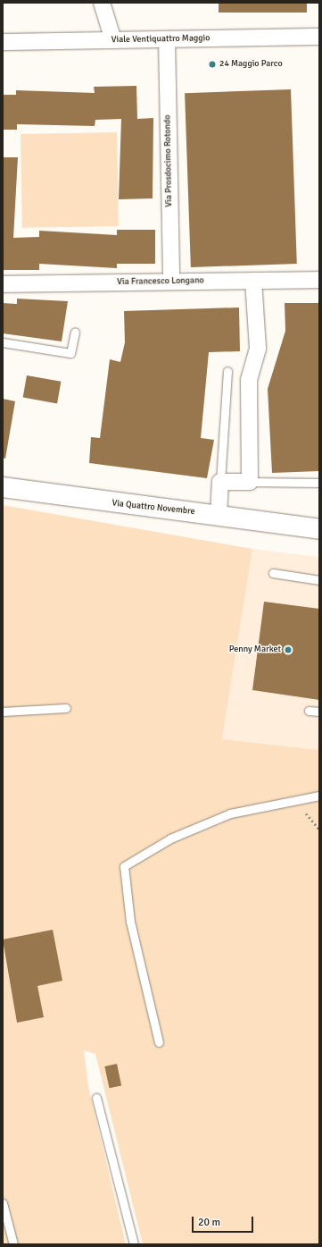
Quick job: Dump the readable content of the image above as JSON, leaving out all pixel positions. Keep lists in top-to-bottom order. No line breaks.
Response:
{"streets":{"main road":["Via Quattro Novembre"],"street":["Viale Ventiquattro Maggio","Via Prosdocimo Rotondo","Via Francesco Longano"]},"crossings":[["Viale Ventiquattro Maggio","Via Prosdocimo Rotondo"],["Via Prosdocimo Rotondo","Via Francesco Longano"]],"places":["24 Maggio Parco","Penny Market"],"scale_bar":"20 m"}
